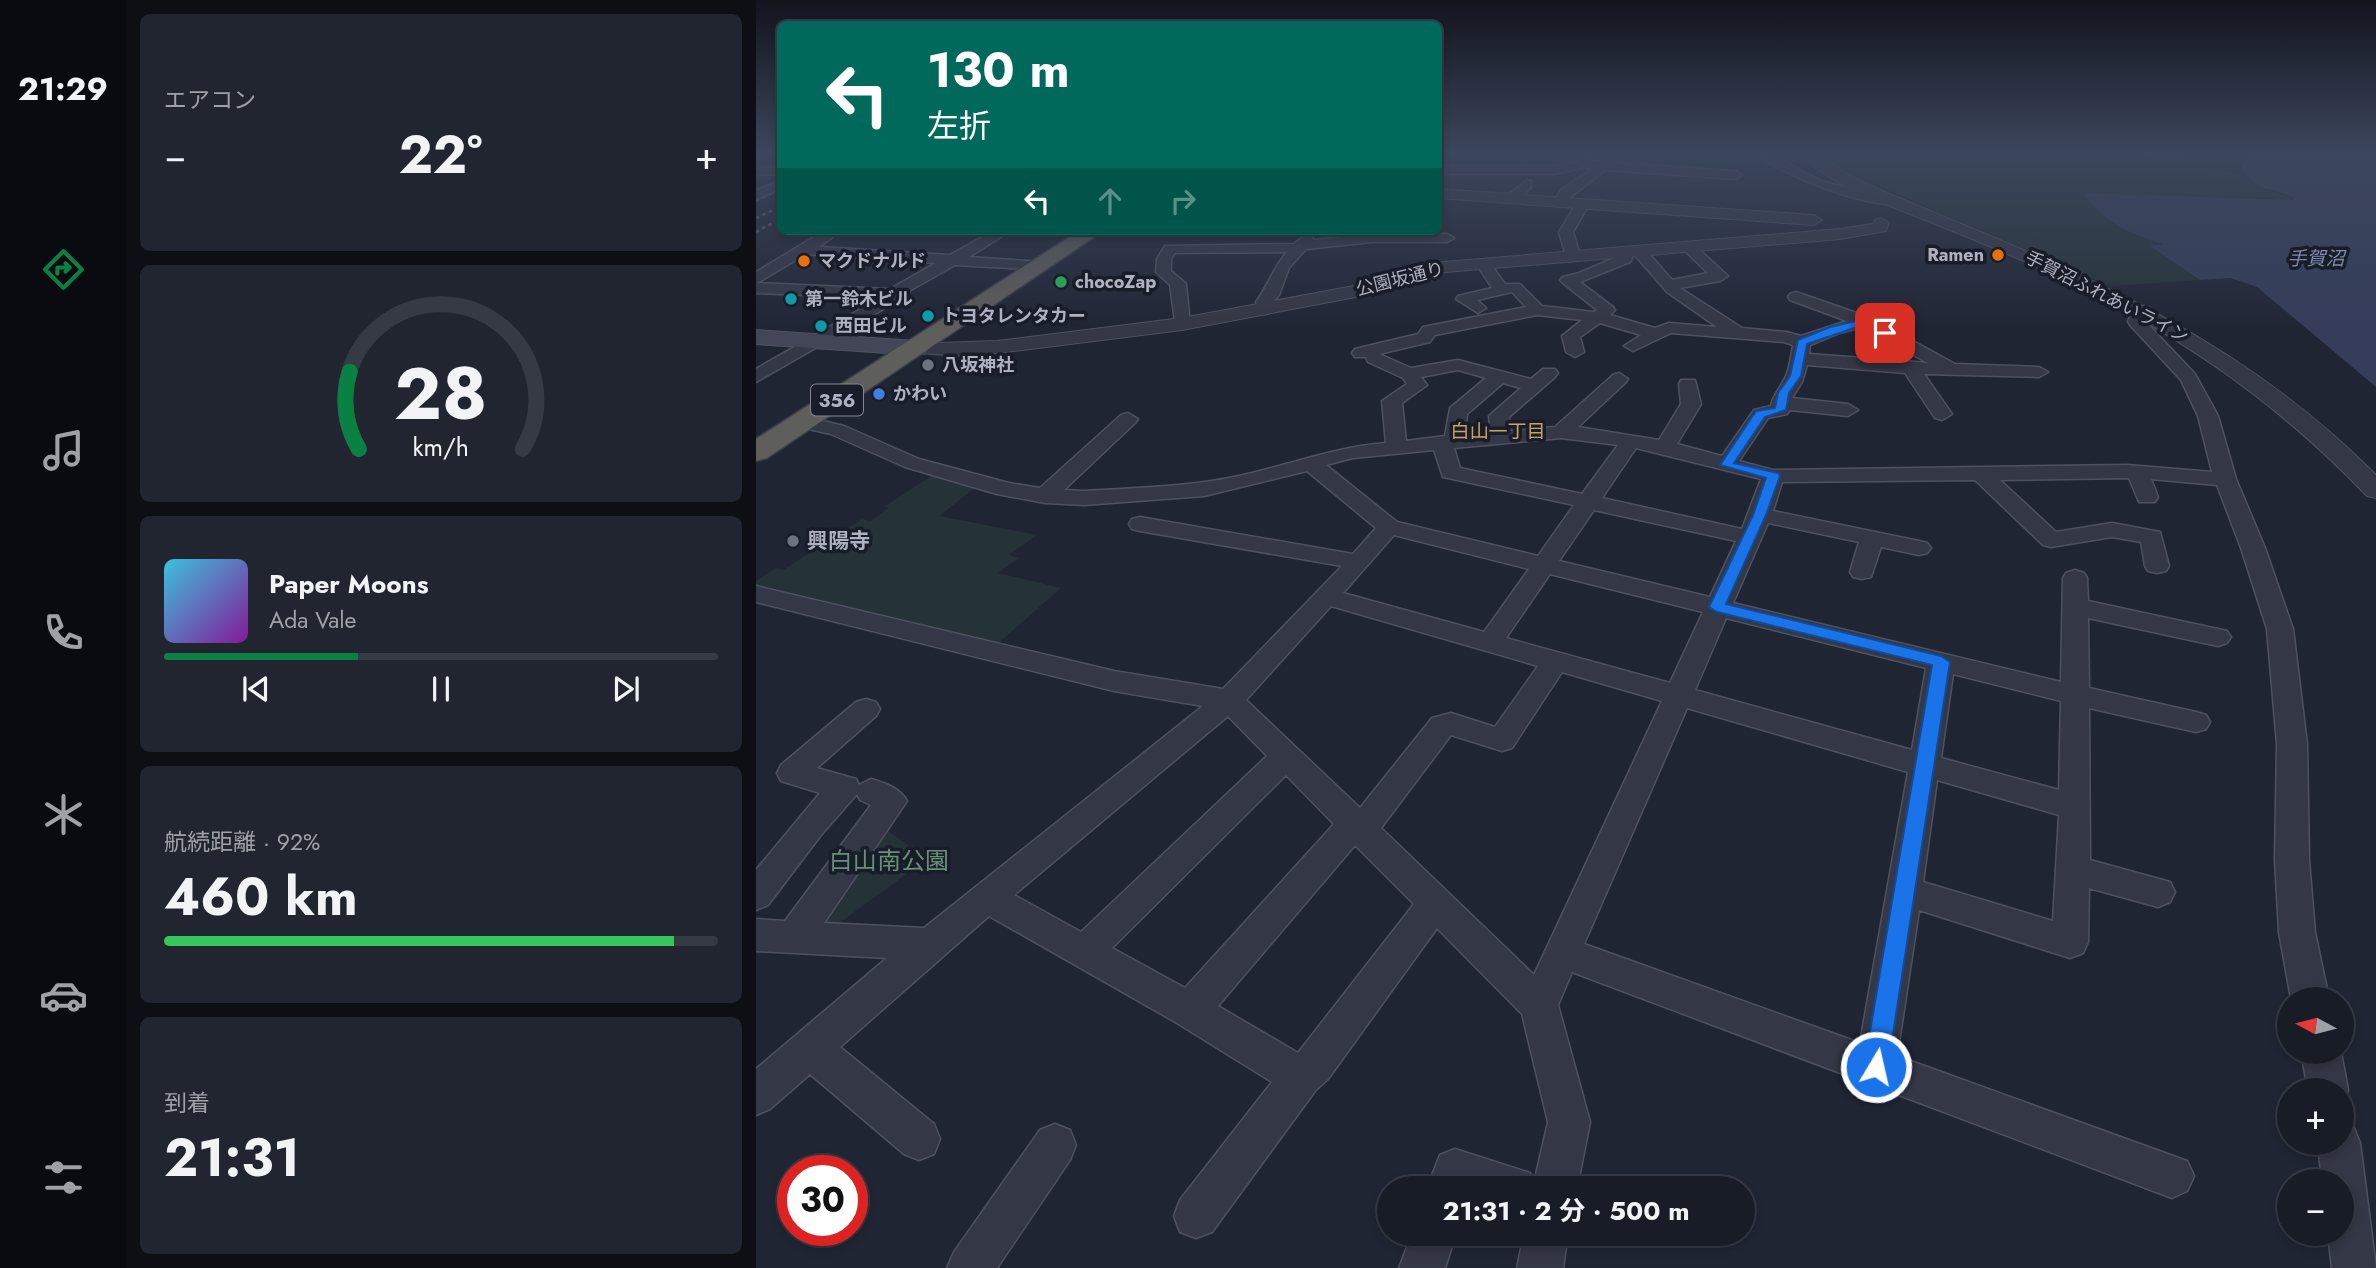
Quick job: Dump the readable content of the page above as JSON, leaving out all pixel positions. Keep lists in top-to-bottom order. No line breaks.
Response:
{"streets":{"highway":["356"],"street":["公園坂通り","手賀沼ふれあいライン"]},"crossings":[["公園坂通り","356"]],"districts":["白山一丁目"],"water":["手賀沼"],"parks":["白山南公園"],"places":["Ramen","マクドナルド","chocoZap","第一鈴木ビル","トヨタレンタカー","西田ビル","八坂神社","かわい","興陽寺"],"north":"left","page":{"tabs":"21:29","tile":["エアコン",["航続距離 · 92%","460 km"],["到着","21:31"]],"turn":["130 m","左折"],"heat":["−","22°","+"],"song":["Paper Moons","Ada Vale"],"map_buttons":["+","−"],"limit":"30","trip":"21:31 · 2 分 · 500 m","gauge":["28","km/h"]}}
